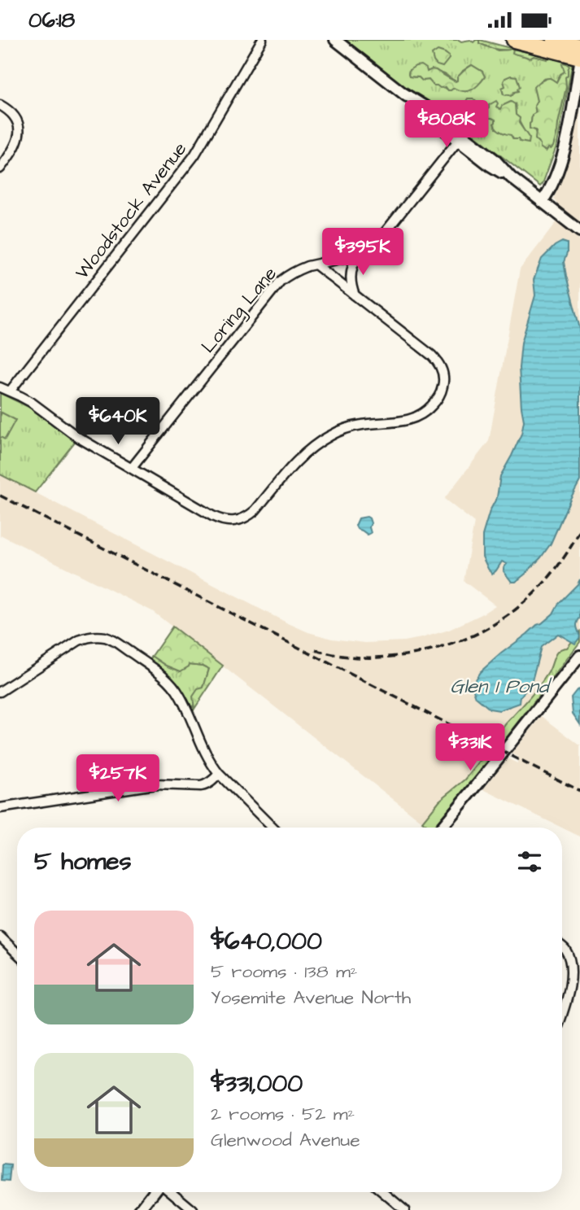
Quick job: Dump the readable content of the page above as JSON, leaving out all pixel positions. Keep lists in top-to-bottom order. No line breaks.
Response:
{"streets":{"street":["Woodstock Avenue","Loring Lane"]},"water":["Glen 1 Pond"],"page":{"status":"06:18","price":["$808K","$395K","$640K","$331K","$257K"],"heading":"5 homes","list":[{"name":"$640,000","note":"5 rooms · 138 m² · Yosemite Avenue North"},{"name":"$331,000","note":"2 rooms · 52 m² · Glenwood Avenue"}]}}
